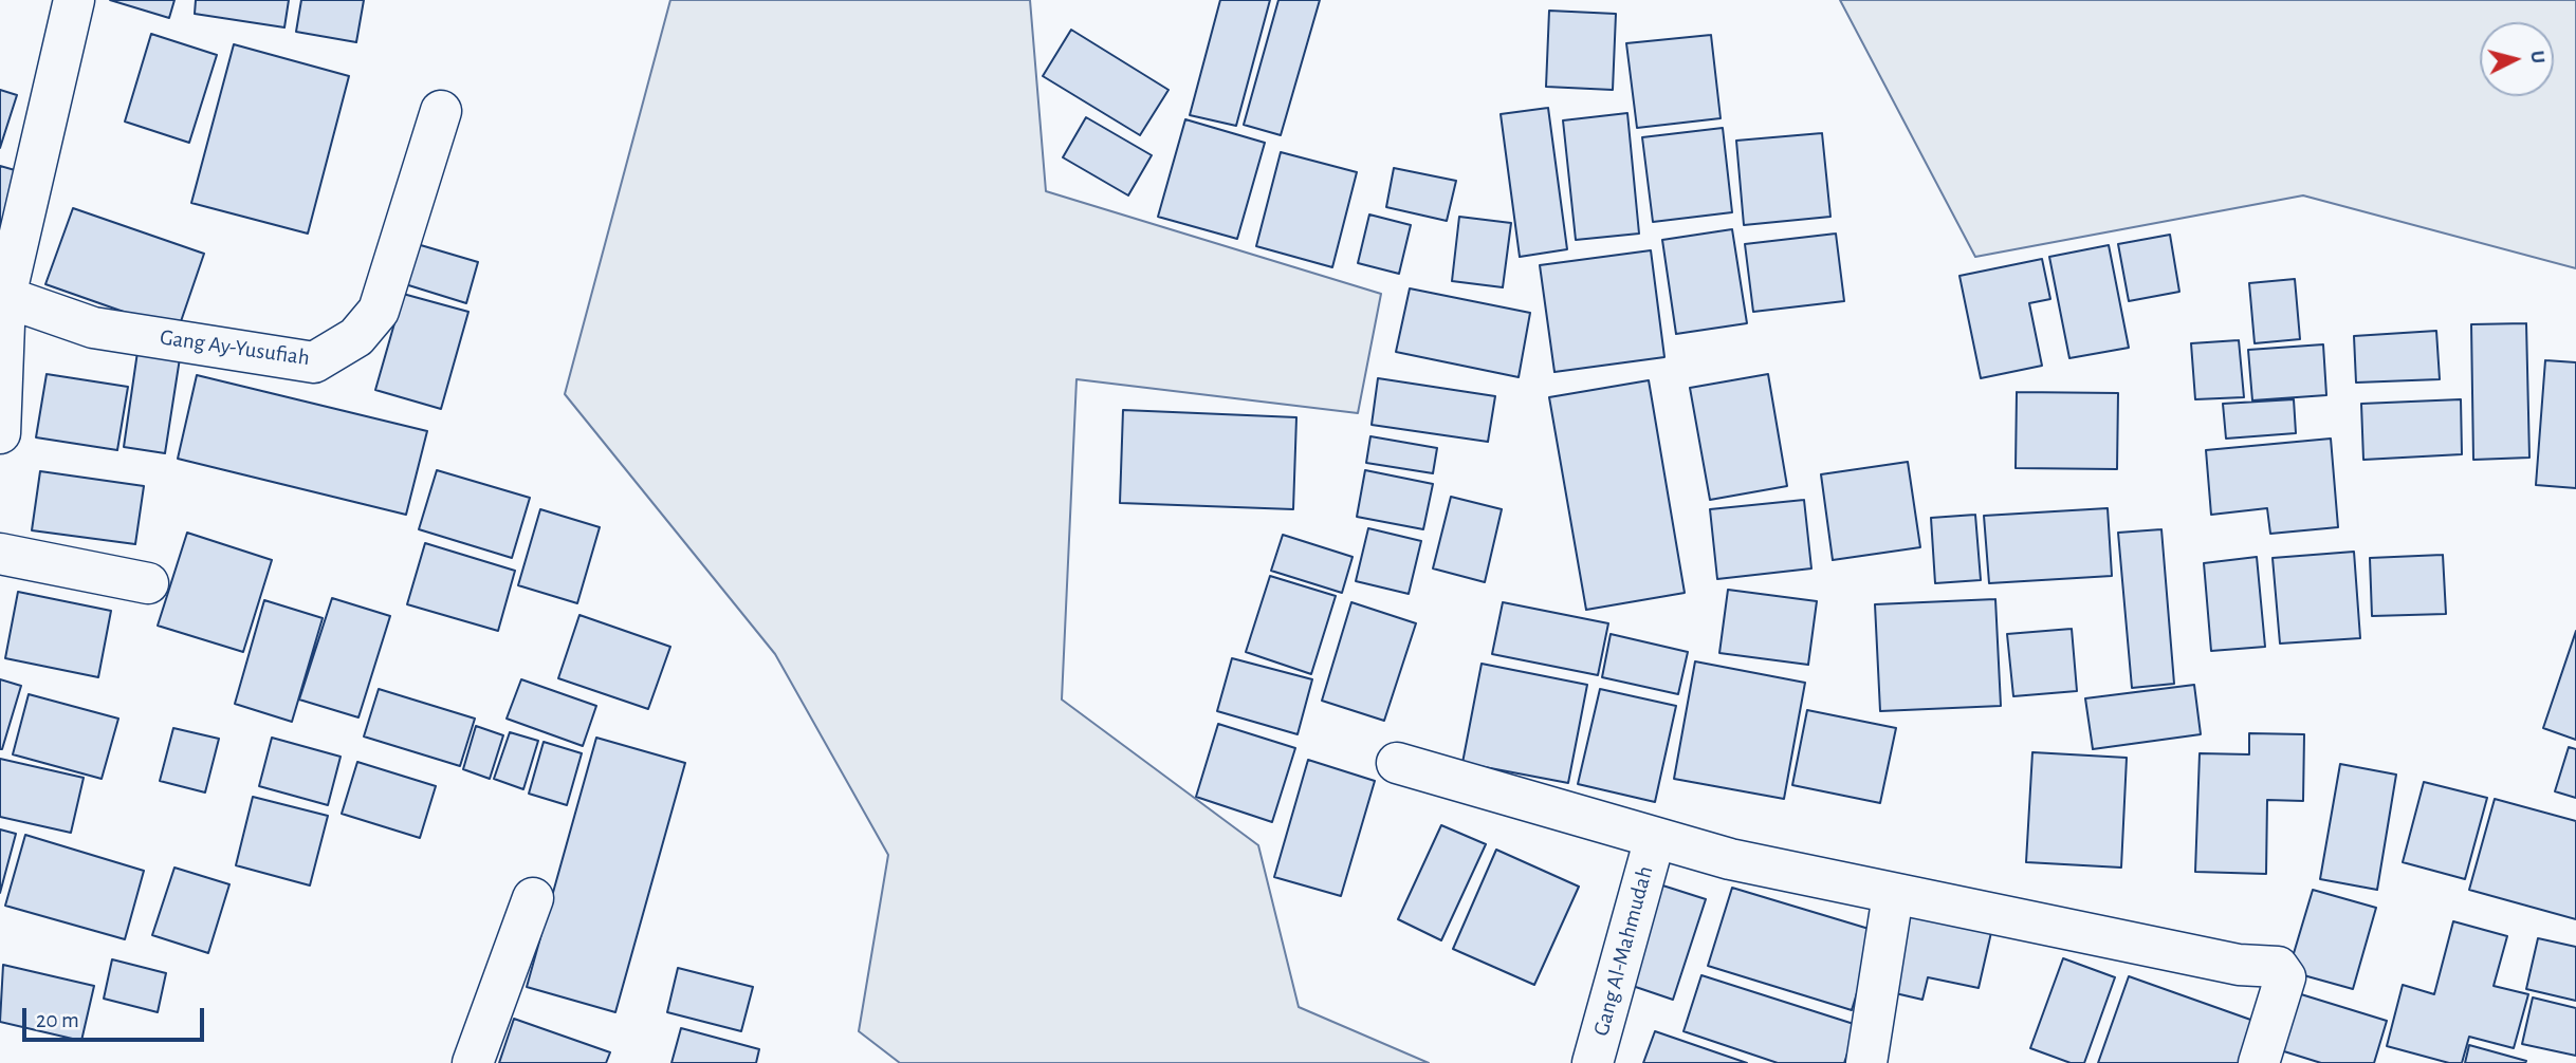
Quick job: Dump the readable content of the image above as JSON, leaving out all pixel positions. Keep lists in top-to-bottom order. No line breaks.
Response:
{"streets":{"street":["Gang Ay-Yusufiah","Gang Al-Mahmudah"]},"scale_bar":"20 m","north":"right"}
